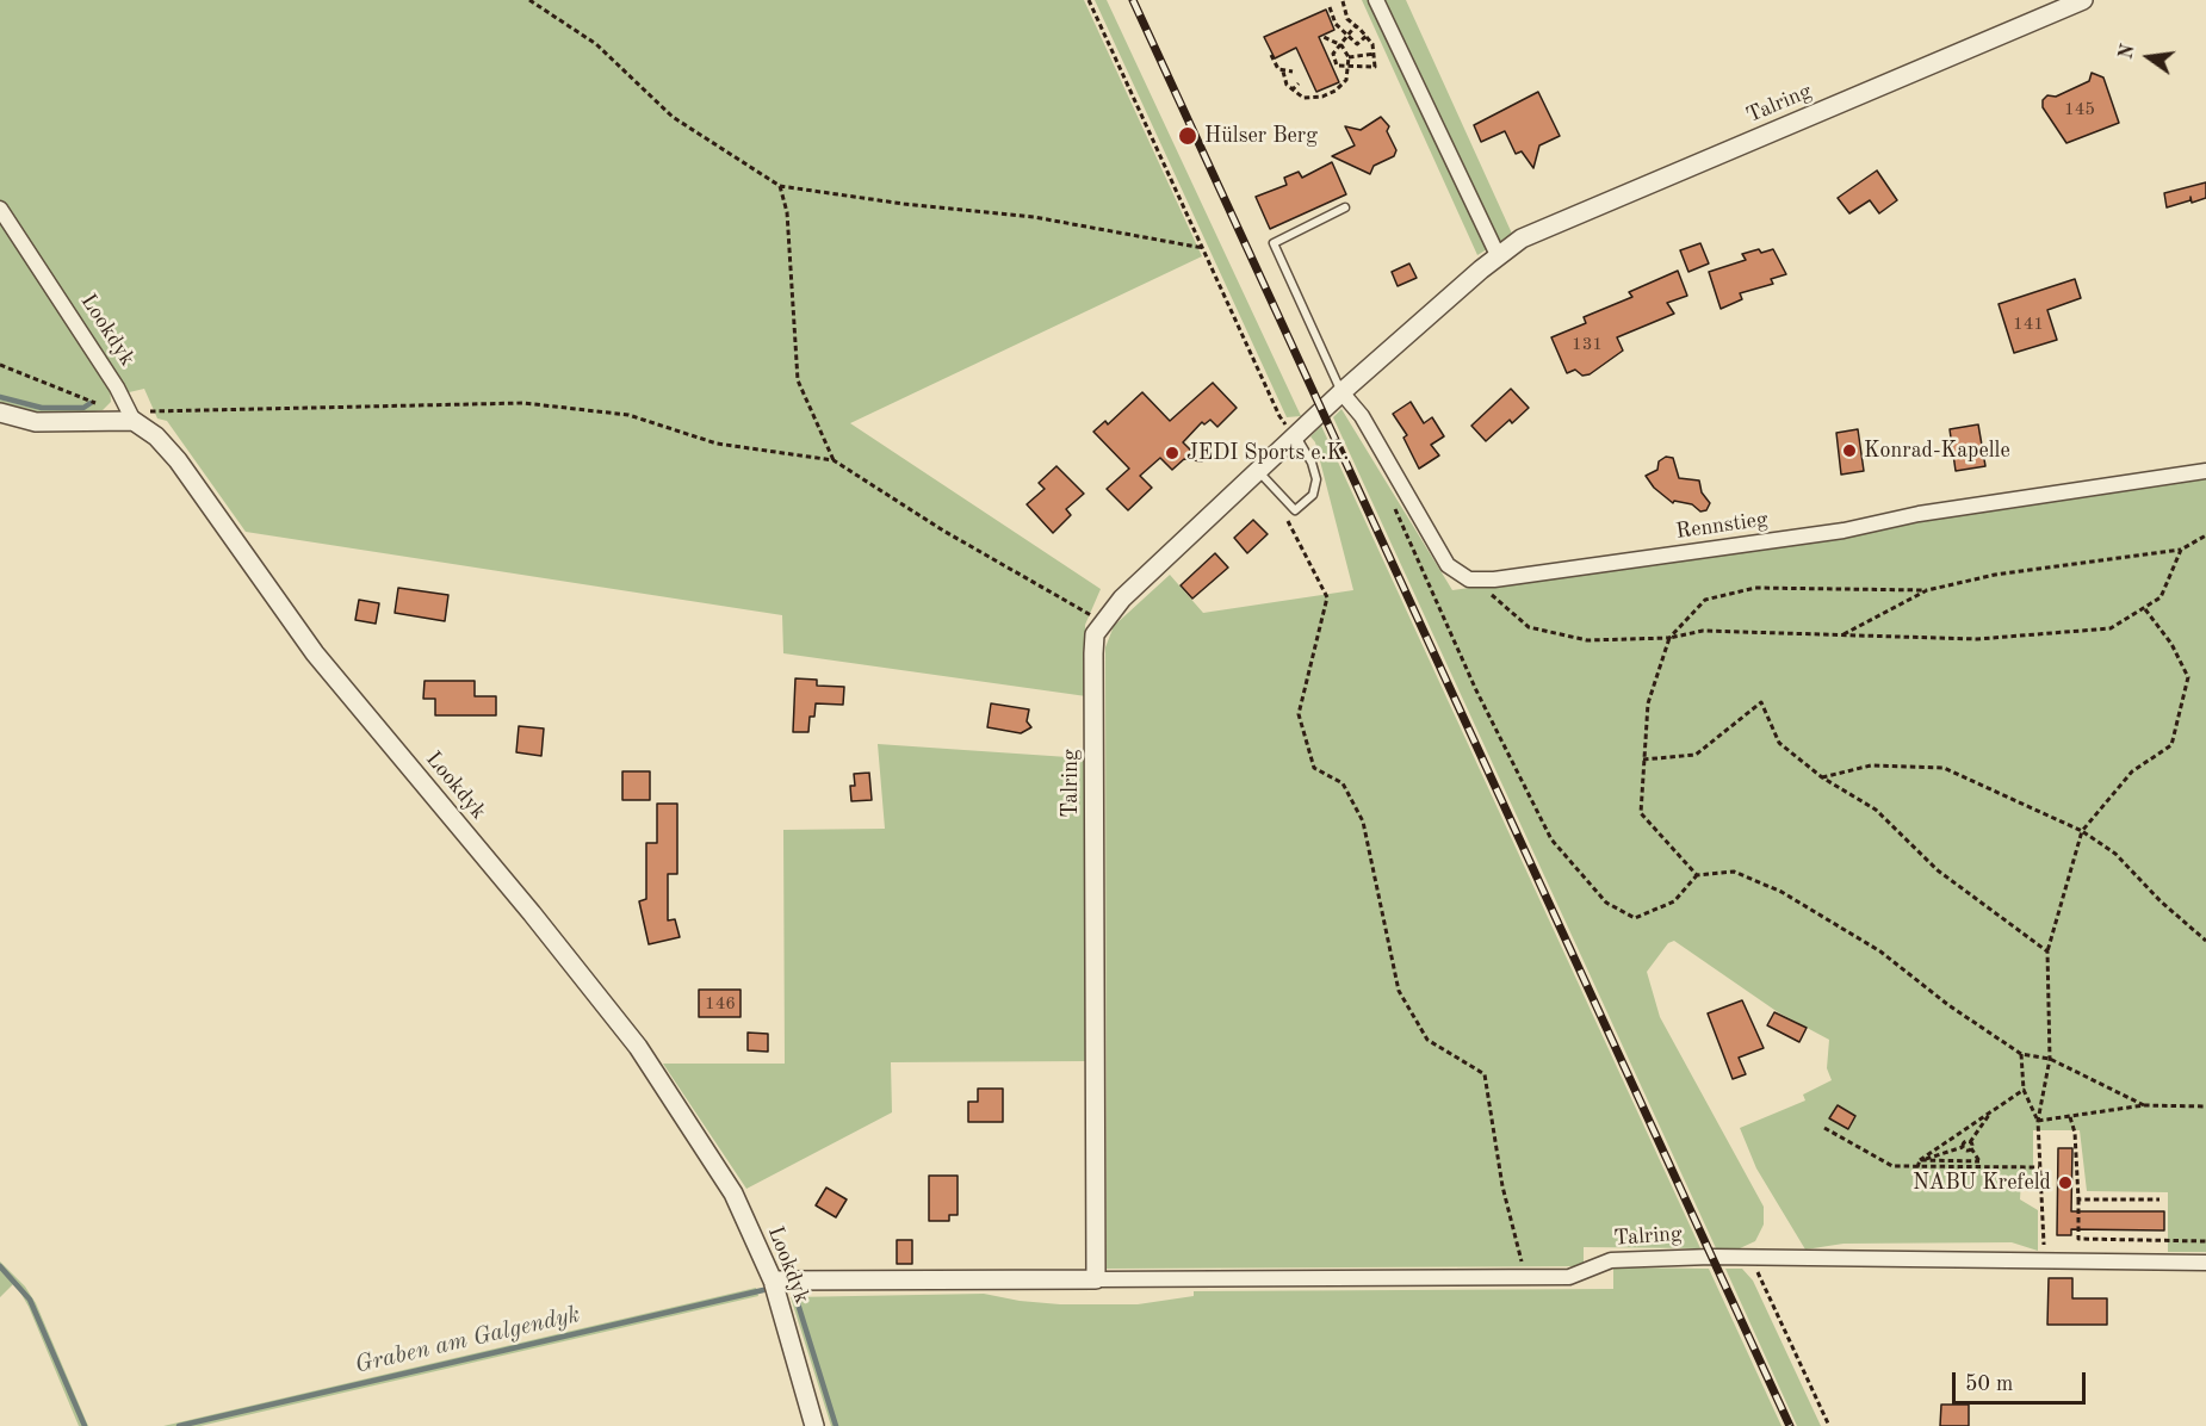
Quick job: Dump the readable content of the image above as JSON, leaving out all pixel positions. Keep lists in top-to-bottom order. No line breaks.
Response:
{"streets":{"street":["Talring","Lookdyk","Rennstieg"]},"crossings":[["Talring","Lookdyk"]],"water":["Graben am Galgendyk"],"places":["Hülser Berg","Konrad-Kapelle","JEDI Sports e.K.","NABU Krefeld"],"house_numbers":["145","141","131","146"],"scale_bar":"50 m","north":"left"}
